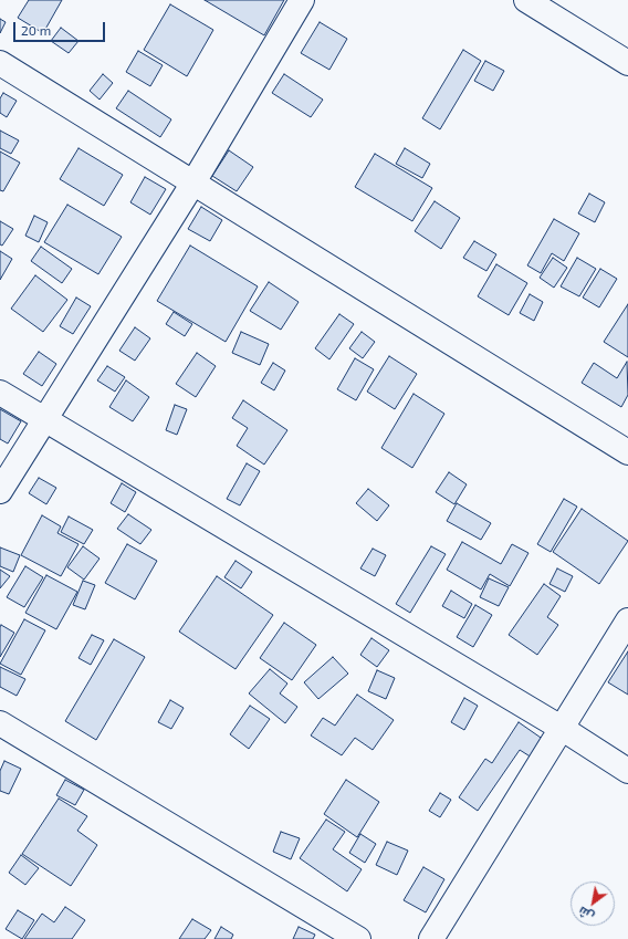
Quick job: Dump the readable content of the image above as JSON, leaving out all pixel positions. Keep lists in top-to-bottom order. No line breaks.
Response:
{"scale_bar":"20 m","north":"bottom left"}
